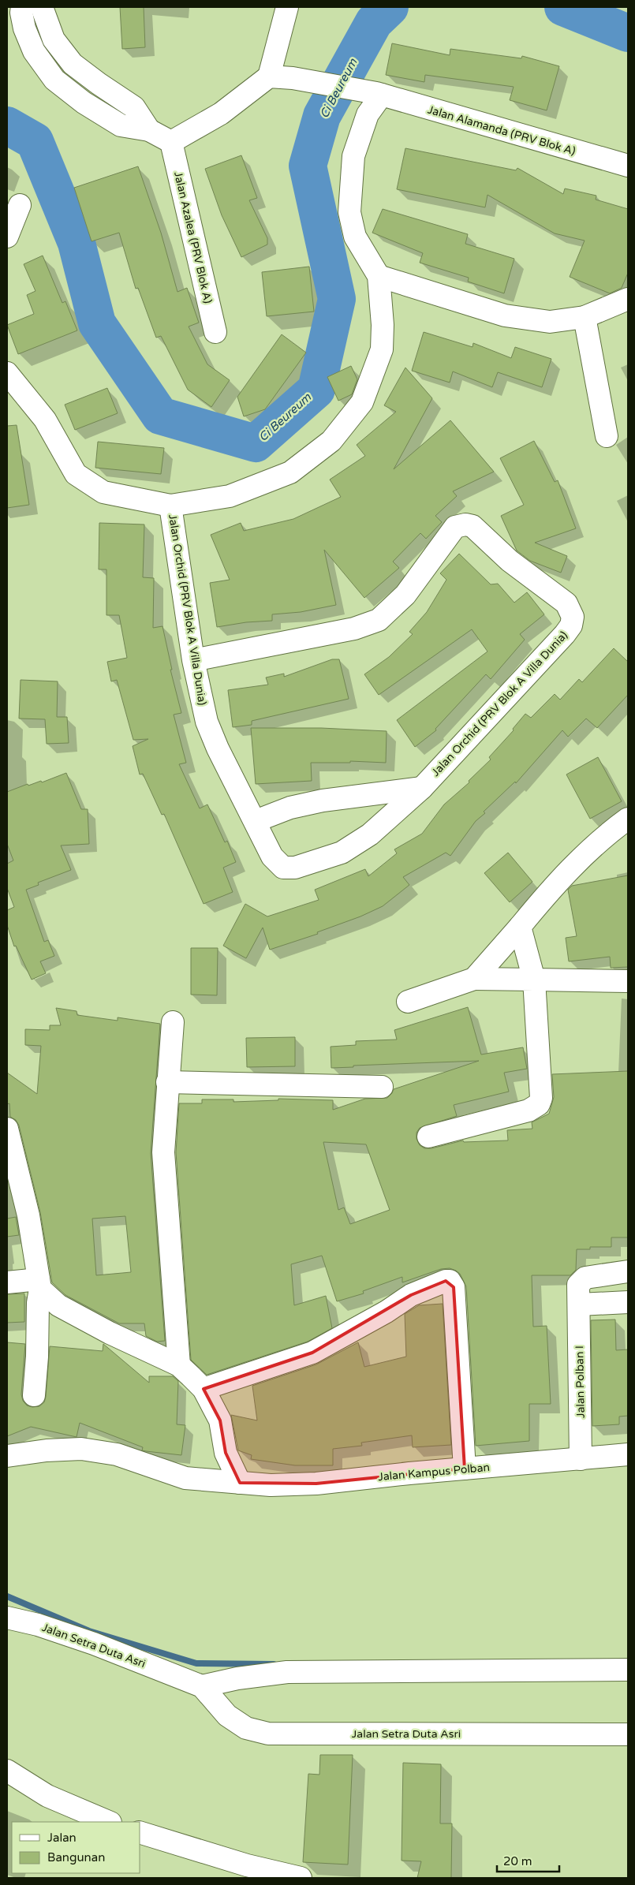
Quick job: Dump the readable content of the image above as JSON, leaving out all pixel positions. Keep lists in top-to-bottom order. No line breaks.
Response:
{"streets":{"street":["Jalan Alamanda (PRV Blok A)","Jalan Azalea (PRV Blok A)","Jalan Orchid (PRV Blok A Villa Dunia)","Jalan Polban I","Jalan Kampus Polban","Jalan Setra Duta Asri"]},"crossings":[["Jalan Polban I","Jalan Kampus Polban"]],"water":["Ci Beureum"],"legend":["Jalan","Bangunan"],"scale_bar":"20 m"}
